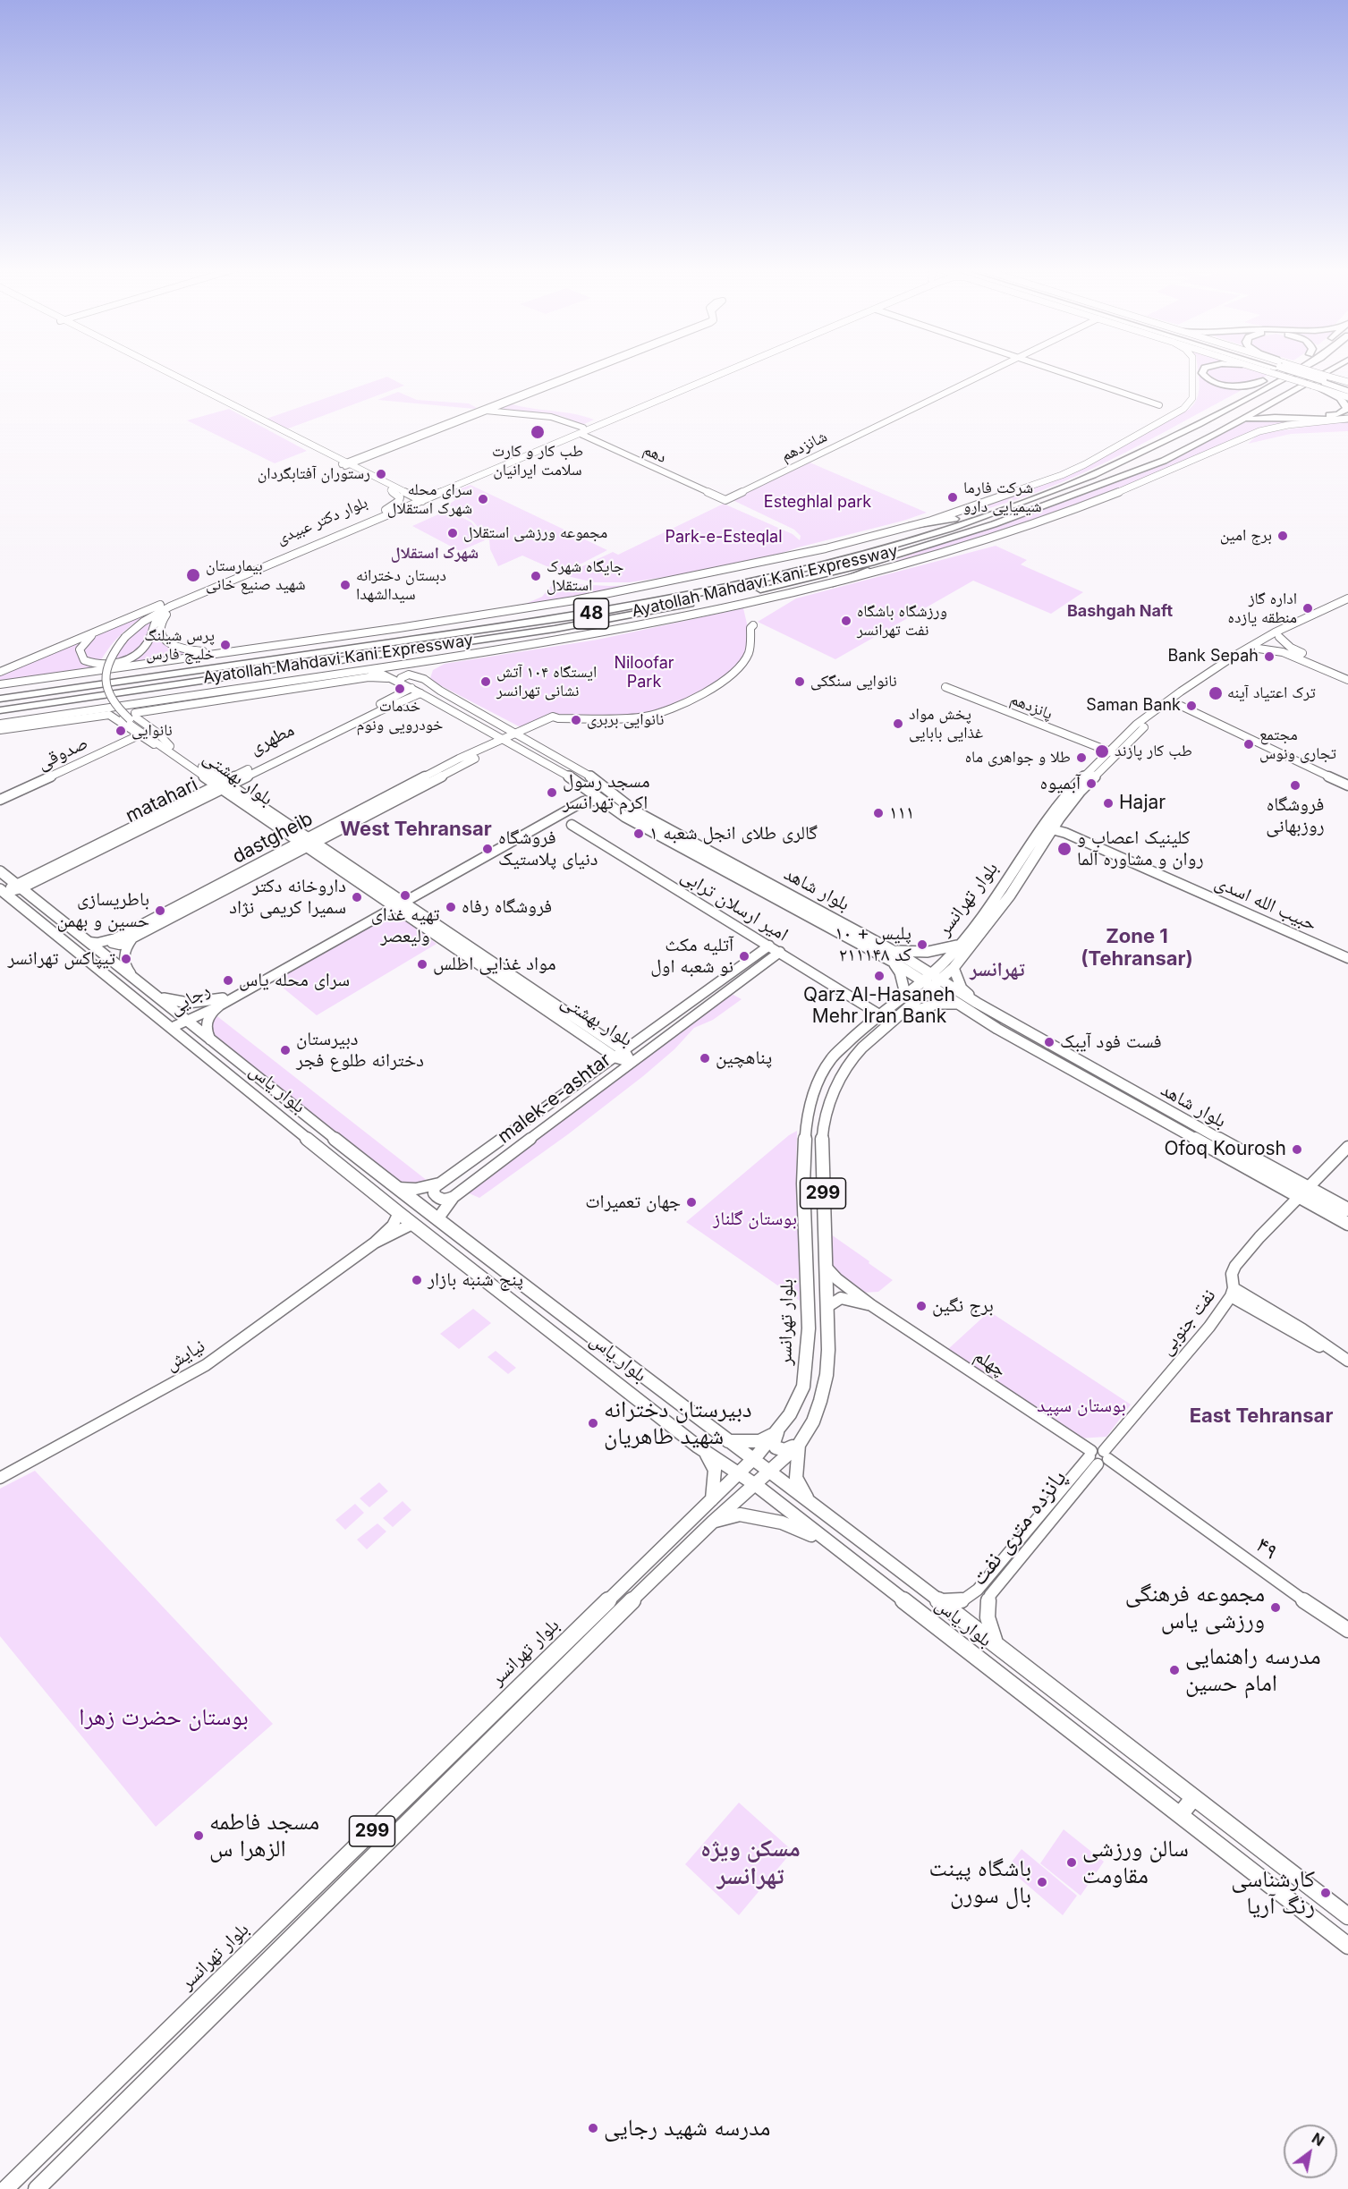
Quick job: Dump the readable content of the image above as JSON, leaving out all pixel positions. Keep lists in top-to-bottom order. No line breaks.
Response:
{"streets":{"highway":["Ayatollah Mahdavi Kani Expressway","48"],"main road":["بلوار دکتر عبیدی","بلوار بهشتی","بلوار شاهد","بلوار تهرانسر","بلوار یاس","299"],"street":["شانزدهم","دهم","پانزدهم","صدوقی","matahari","dastgheib","حبیب الله اسدی","امیر ارسلان ترابی","رجایی","malek-e-ashtar","نفت جنوبی","نیایش","چهلم","پانزده متری نفت","۴۹"]},"crossings":[["شانزدهم","دهم"],["دهم","بلوار دکتر عبیدی"],["بلوار دکتر عبیدی","بلوار بهشتی"],["Ayatollah Mahdavi Kani Expressway","48"],["Ayatollah Mahdavi Kani Expressway","بلوار شاهد"],["پانزدهم","بلوار تهرانسر"],["بلوار بهشتی","matahari"],["بلوار بهشتی","dastgheib"],["بلوار بهشتی","رجایی"],["بلوار بهشتی","malek-e-ashtar"],["matahari","بلوار شاهد"],["matahari","بلوار یاس"],["dastgheib","بلوار شاهد"],["dastgheib","بلوار یاس"],["بلوار شاهد","بلوار تهرانسر"],["بلوار شاهد","رجایی"],["بلوار شاهد","نفت جنوبی"],["بلوار تهرانسر","حبیب الله اسدی"],["بلوار تهرانسر","امیر ارسلان ترابی"],["بلوار تهرانسر","بلوار یاس"],["بلوار تهرانسر","چهلم"],["امیر ارسلان ترابی","malek-e-ashtar"],["رجایی","بلوار یاس"],["بلوار یاس","malek-e-ashtar"],["بلوار یاس","پانزده متری نفت"],["نفت جنوبی","چهلم"],["نفت جنوبی","پانزده متری نفت"],["نفت جنوبی","۴۹"],["چهلم","پانزده متری نفت"],["چهلم","۴۹"],["پانزده متری نفت","۴۹"]],"districts":["شهرک استقلال","Bashgah Naft","West Tehransar","Zone 1 (Tehransar)","تهرانسر","East Tehransar","مسکن ویژه تهرانسر"],"parks":["Esteghlal park","Park-e-Esteqlal","Niloofar Park","بوستان گلناز","بوستان سپید","بوستان حضرت زهرا"],"places":["طب کار و کارت سلامت ایرانیان","رستوران آفتابگردان","شرکت فارما شیمیایی دارو","سرای محله شهرک استقلال","مجموعه ورزشی استقلال","برج امین","بیمارستان شهید صنیع خانی","جایگاه شهرک استقلال","دبستان دخترانه سیدالشهدا","اداره گاز منطقه یازده","ورزشگاه باشگاه نفت تهرانسر","پرس شیلنگ خلیج فارس","Bank Sepah","ایستگاه ۱۰۴ آتش ‌نشانی تهرانسر","نانوایی سنگکی","خدمات خودرویی ونوم","ترک اعتیاد آینه","Saman Bank","نانوایی بربری","پخش مواد غذایی بابایی","نانوایی","مجتمع تجاری ونوس","طب کار پازند","طلا و جواهری ماه","آبمیوه","فروشگاه روزبهانی","مسجد رسول اکرم تهرانسر","Hajar","۱۱۱","گالری طلای انجل شعبه ۱","فروشگاه دنیای پلاستیک","کلینیک اعصاب و روان و مشاوره آلما","تهیه غذای ولیعصر","داروخانه دکتر سمیرا کریمی نژاد","فروشگاه رفاه","باطریسازی حسین و بهمن","پلیس + ۱۰ کد ۲۱۱۱۴۸","آتلیه مکث نو شعبه اول","تیپاکس تهرانسر","مواد غذایی اطلس","Qarz Al-Hasaneh Mehr Iran Bank","سرای محله یاس","فست فود آیبک","دبیرستان دخترانه طلوع فجر","پناهچین","Ofoq Kourosh","جهان تعمیرات","پنج شنبه بازار","برج نگین","دبیرستان دخترانه شهید طاهریان","مجموعه فرهنگی ورزشی یاس","مدرسه راهنمایی امام حسین","مسجد فاطمه الزهرا س","سالن ورزشی مقاومت","باشگاه پینت بال سورن","کارشناسی رنگ آریا","مدرسه شهید رجایی"],"north":"top right"}
